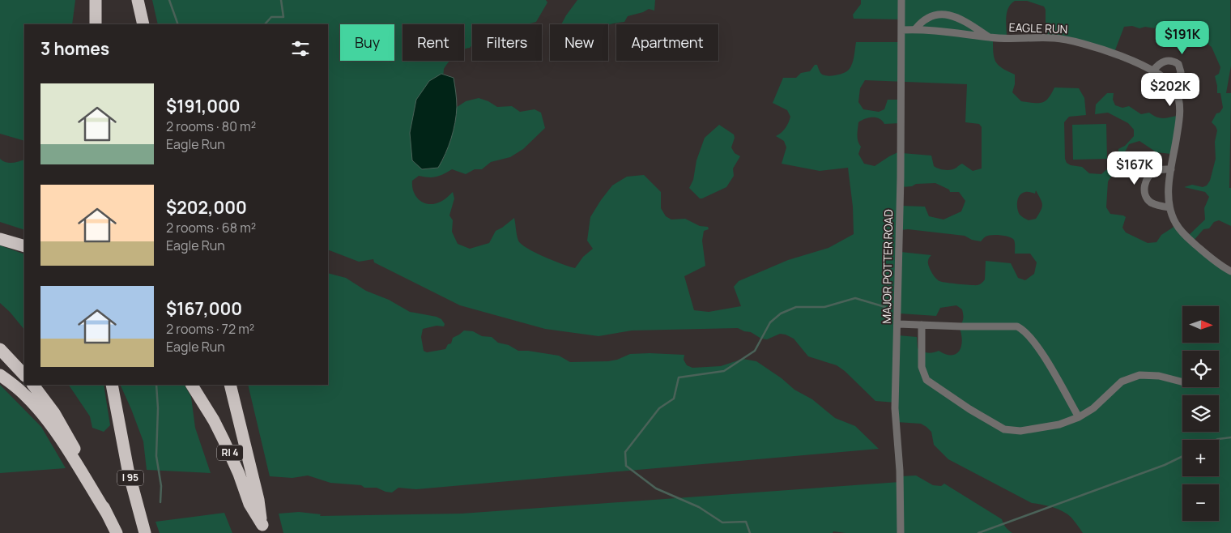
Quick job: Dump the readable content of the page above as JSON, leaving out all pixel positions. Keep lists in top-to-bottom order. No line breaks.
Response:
{"streets":{"highway":["RI 4","I 95"],"street":["EAGLE RUN","MAJOR POTTER ROAD"]},"crossings":[["EAGLE RUN","MAJOR POTTER ROAD"]],"north":"right","page":{"price":["$191K","$202K","$167K"],"chip":["Buy","Rent","Filters","New","Apartment"],"heading":"3 homes","list":[{"name":"$191,000","note":"2 rooms · 80 m² · Eagle Run"},{"name":"$202,000","note":"2 rooms · 68 m² · Eagle Run"},{"name":"$167,000","note":"2 rooms · 72 m² · Eagle Run"}],"map_buttons":["+","−"]}}
